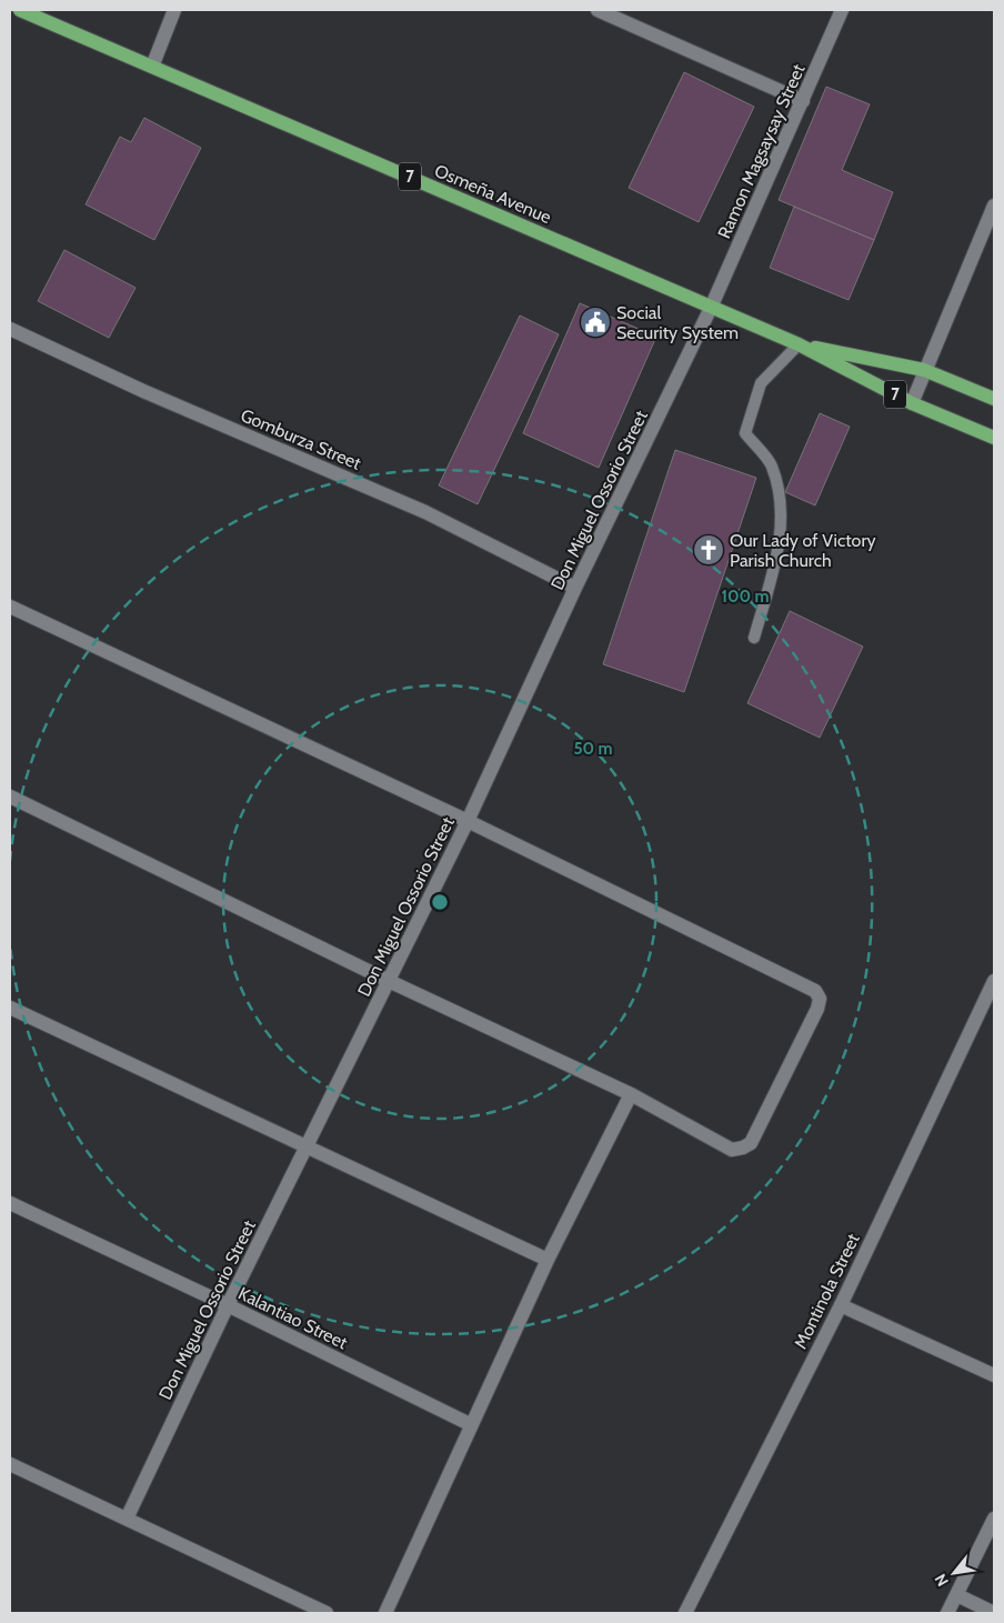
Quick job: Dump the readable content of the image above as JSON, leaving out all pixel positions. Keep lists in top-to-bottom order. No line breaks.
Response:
{"streets":{"main road":["7","Osmeña Avenue"],"street":["Ramon Magsaysay Street","Gomburza Street","Don Miguel Ossorio Street","Montinola Street","Kalantiao Street"]},"crossings":[["Ramon Magsaysay Street","Osmeña Avenue"],["Ramon Magsaysay Street","Don Miguel Ossorio Street"],["Osmeña Avenue","Don Miguel Ossorio Street"],["Gomburza Street","Don Miguel Ossorio Street"],["Don Miguel Ossorio Street","Kalantiao Street"]],"places":{"public building":["Social Security System"],"church":["Our Lady of Victory Parish Church"]},"north":"bottom left","rings":["100 m","50 m"]}
